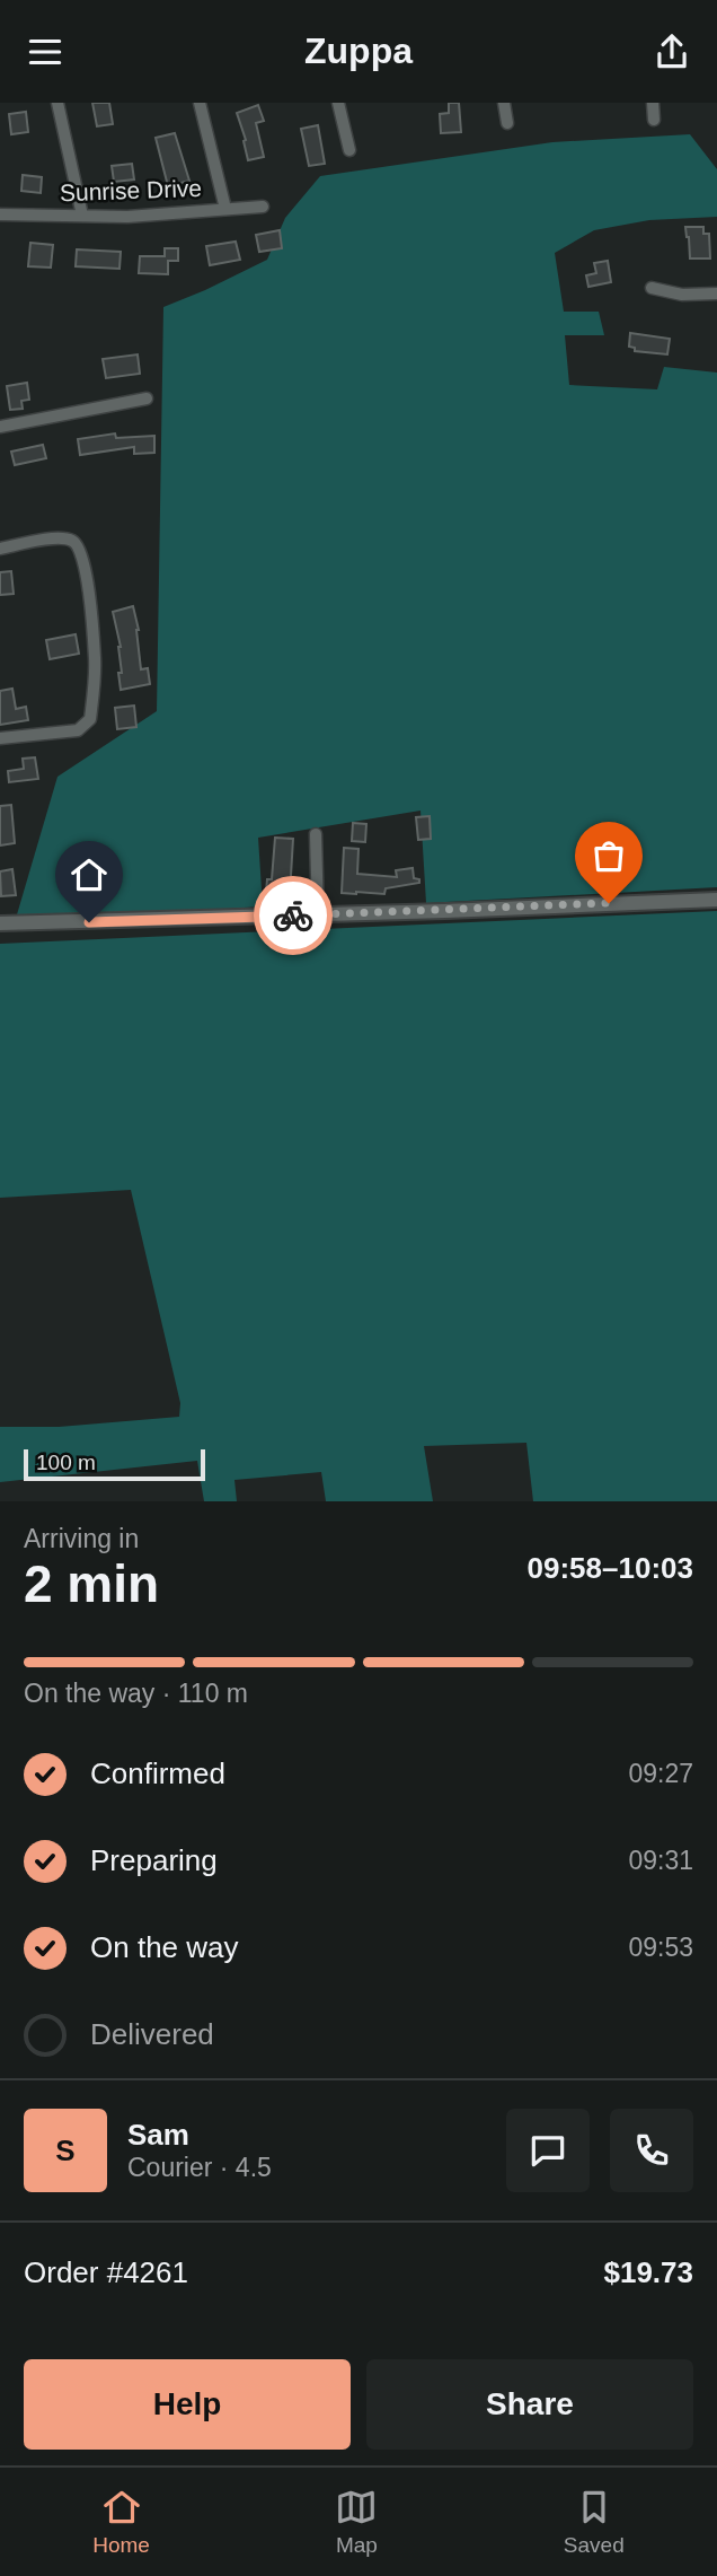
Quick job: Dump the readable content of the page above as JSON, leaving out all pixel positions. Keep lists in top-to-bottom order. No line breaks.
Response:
{"streets":{"street":["Sunrise Drive"]},"scale_bar":"100 m","page":{"header":"Zuppa","scale":"100 m","heading":["2 min","Arriving in","09:58–10:03"],"panel":["Sam","Courier · 4.5","Order #4261","$19.73"],"bar":"On the way · 110 m","list":[["Confirmed","09:27"],["Preparing","09:31"],["On the way","09:53"],"Delivered"],"round":"S","buttons":["Help","Share"],"tabs":["Home","Map","Saved"]}}
